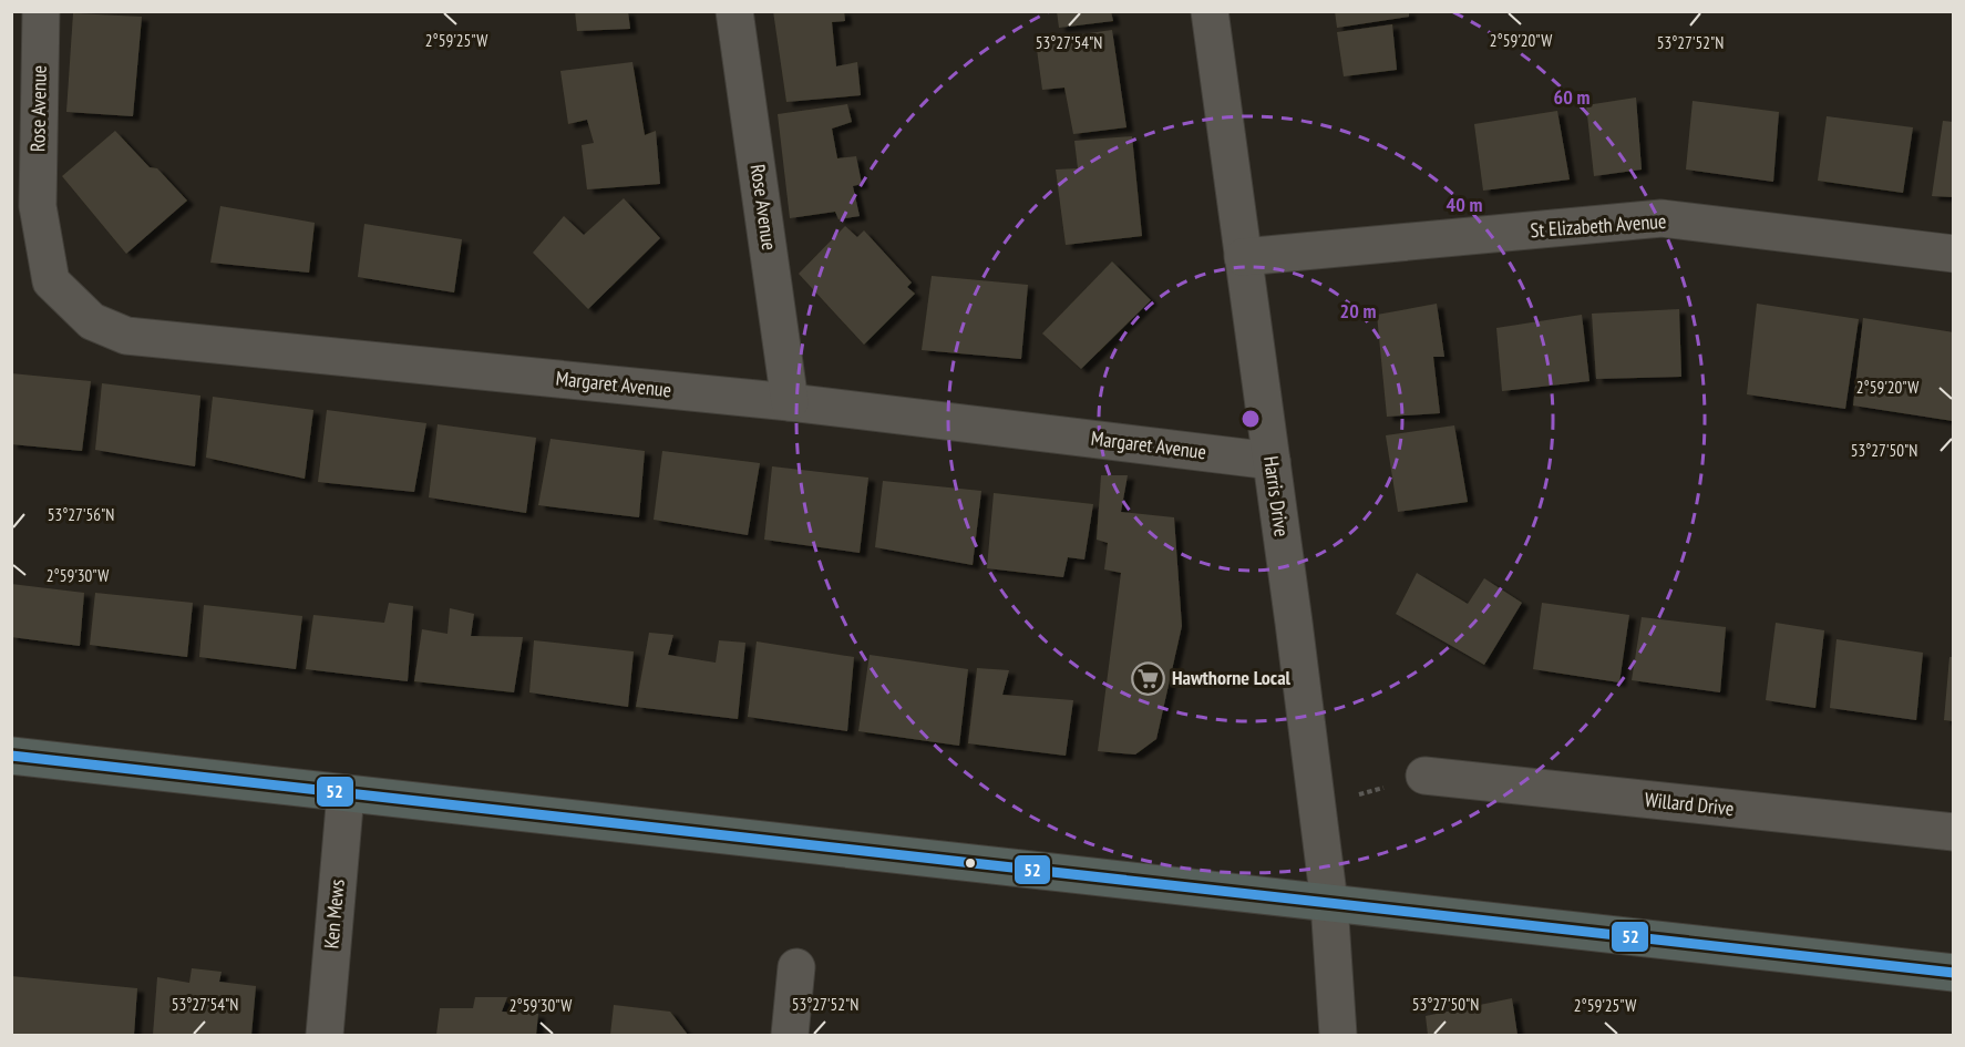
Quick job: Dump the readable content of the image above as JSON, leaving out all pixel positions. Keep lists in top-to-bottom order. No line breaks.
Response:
{"streets":{"street":["Rose Avenue","St Elizabeth Avenue","Margaret Avenue","Harris Drive","Willard Drive","Ken Mews"]},"crossings":[["Rose Avenue","Margaret Avenue"],["St Elizabeth Avenue","Harris Drive"],["Margaret Avenue","Harris Drive"]],"places":{"supermarket":["Hawthorne Local"]},"lines":["transit line 52"],"coordinates":["2°59'20\"W","2°59'25\"W","53°27'54\"N","53°27'52\"N","53°27'50\"N","53°27'56\"N","2°59'30\"W"],"rings":["60 m","40 m","20 m"]}
